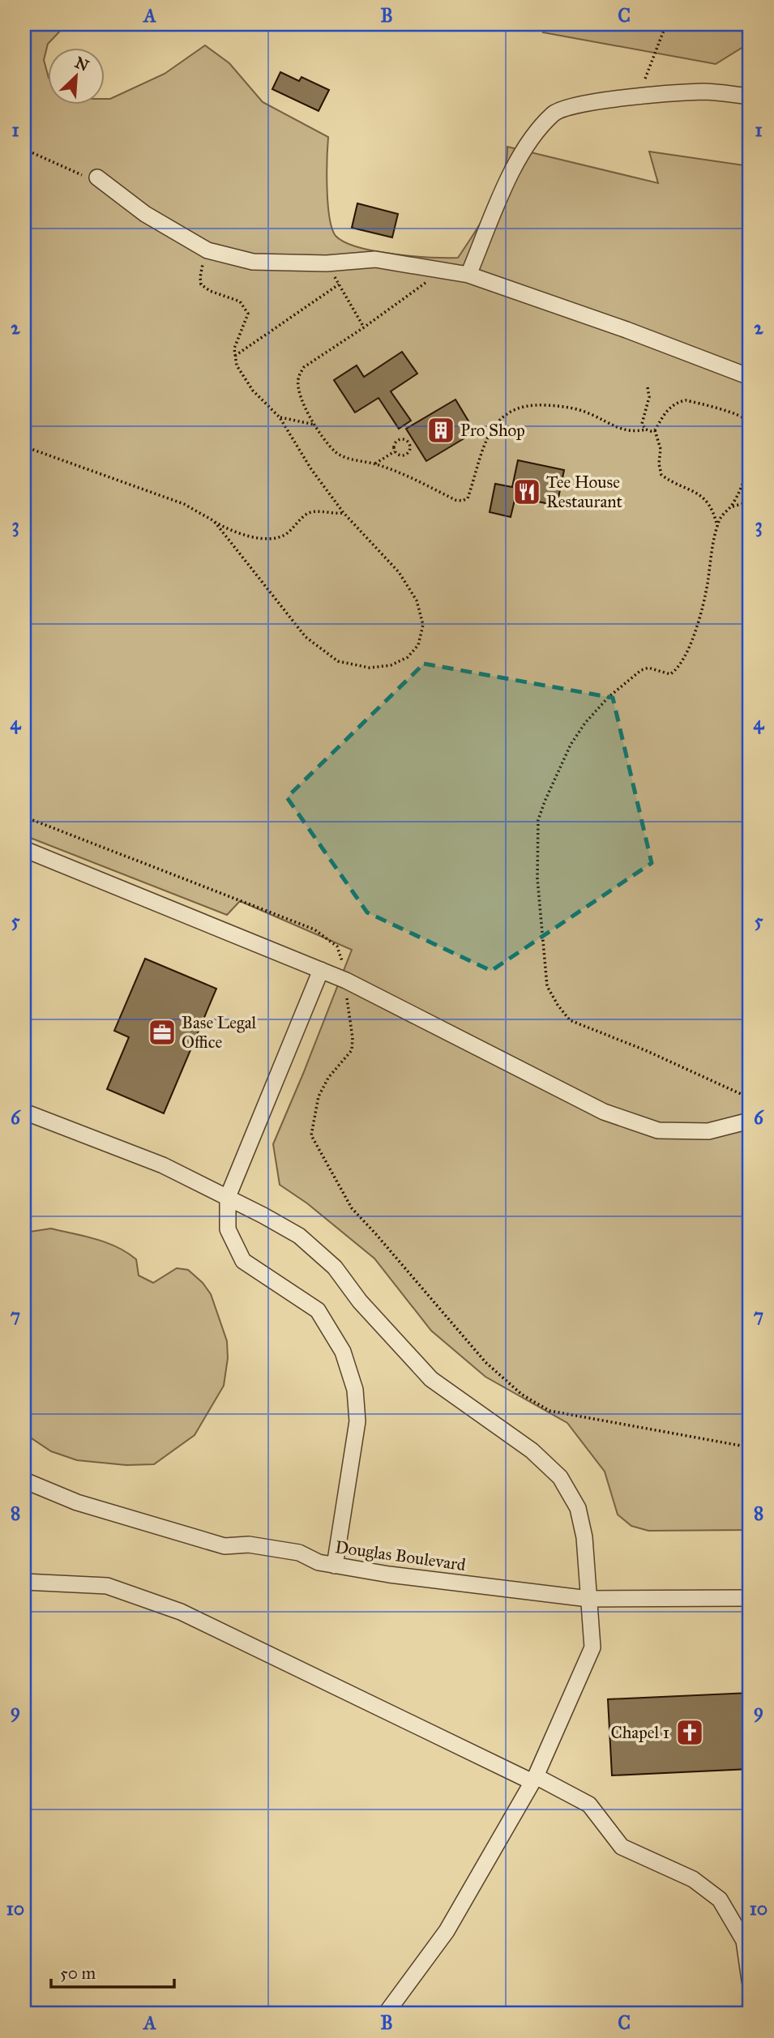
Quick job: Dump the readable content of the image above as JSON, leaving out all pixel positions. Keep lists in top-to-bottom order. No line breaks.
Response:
{"streets":{"street":["Douglas Boulevard"]},"places":{"building":["Pro Shop"],"restaurant":["Tee House Restaurant"],"office":["Base Legal Office"],"church":["Chapel 1"]},"scale_bar":"50 m","north":"top right","grid":{"columns":["A","B","C"],"rows":["1","2","3","4","5","6","7","8","9","10"]}}
